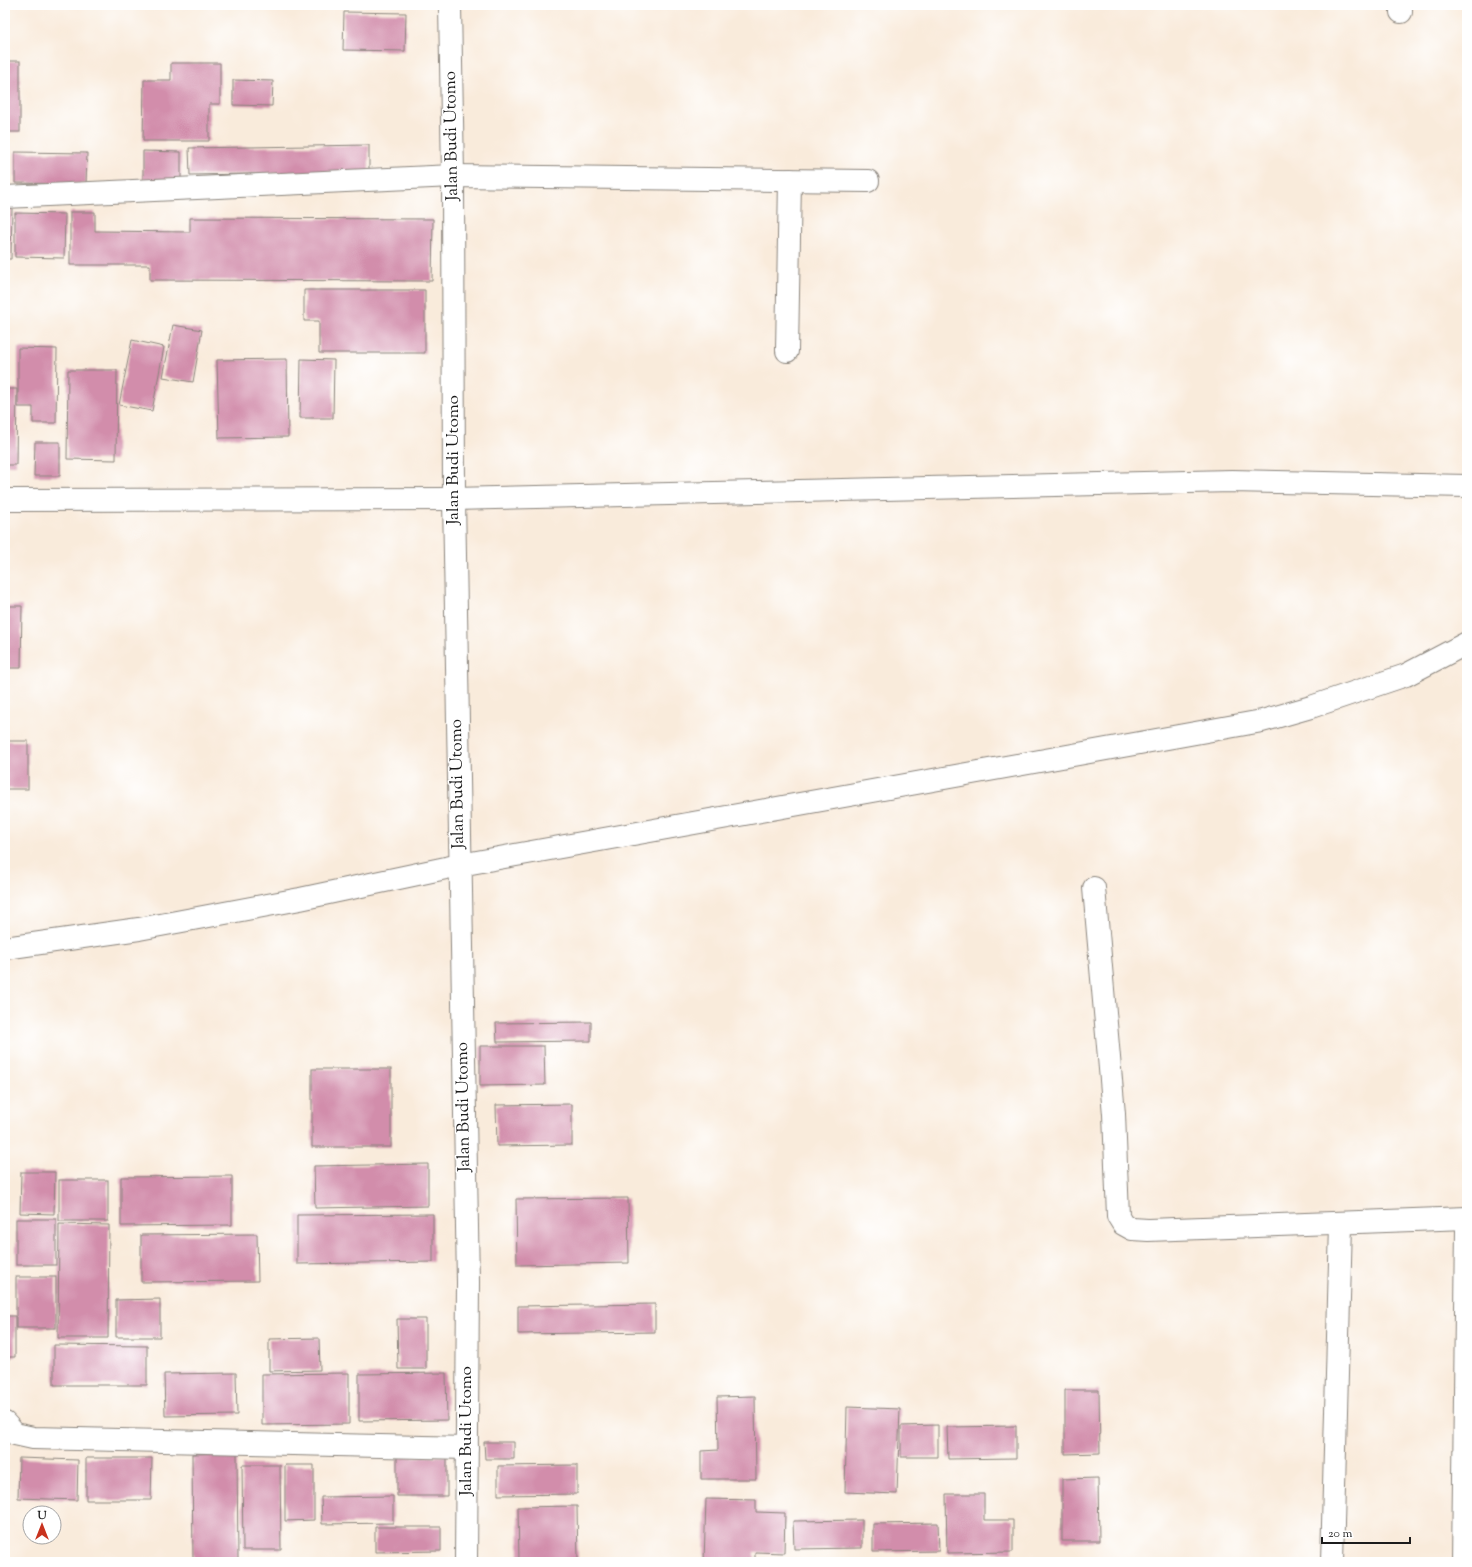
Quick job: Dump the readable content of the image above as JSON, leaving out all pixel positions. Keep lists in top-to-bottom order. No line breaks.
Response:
{"streets":{"street":["Jalan Budi Utomo"]},"scale_bar":"20 m","north":"top"}
